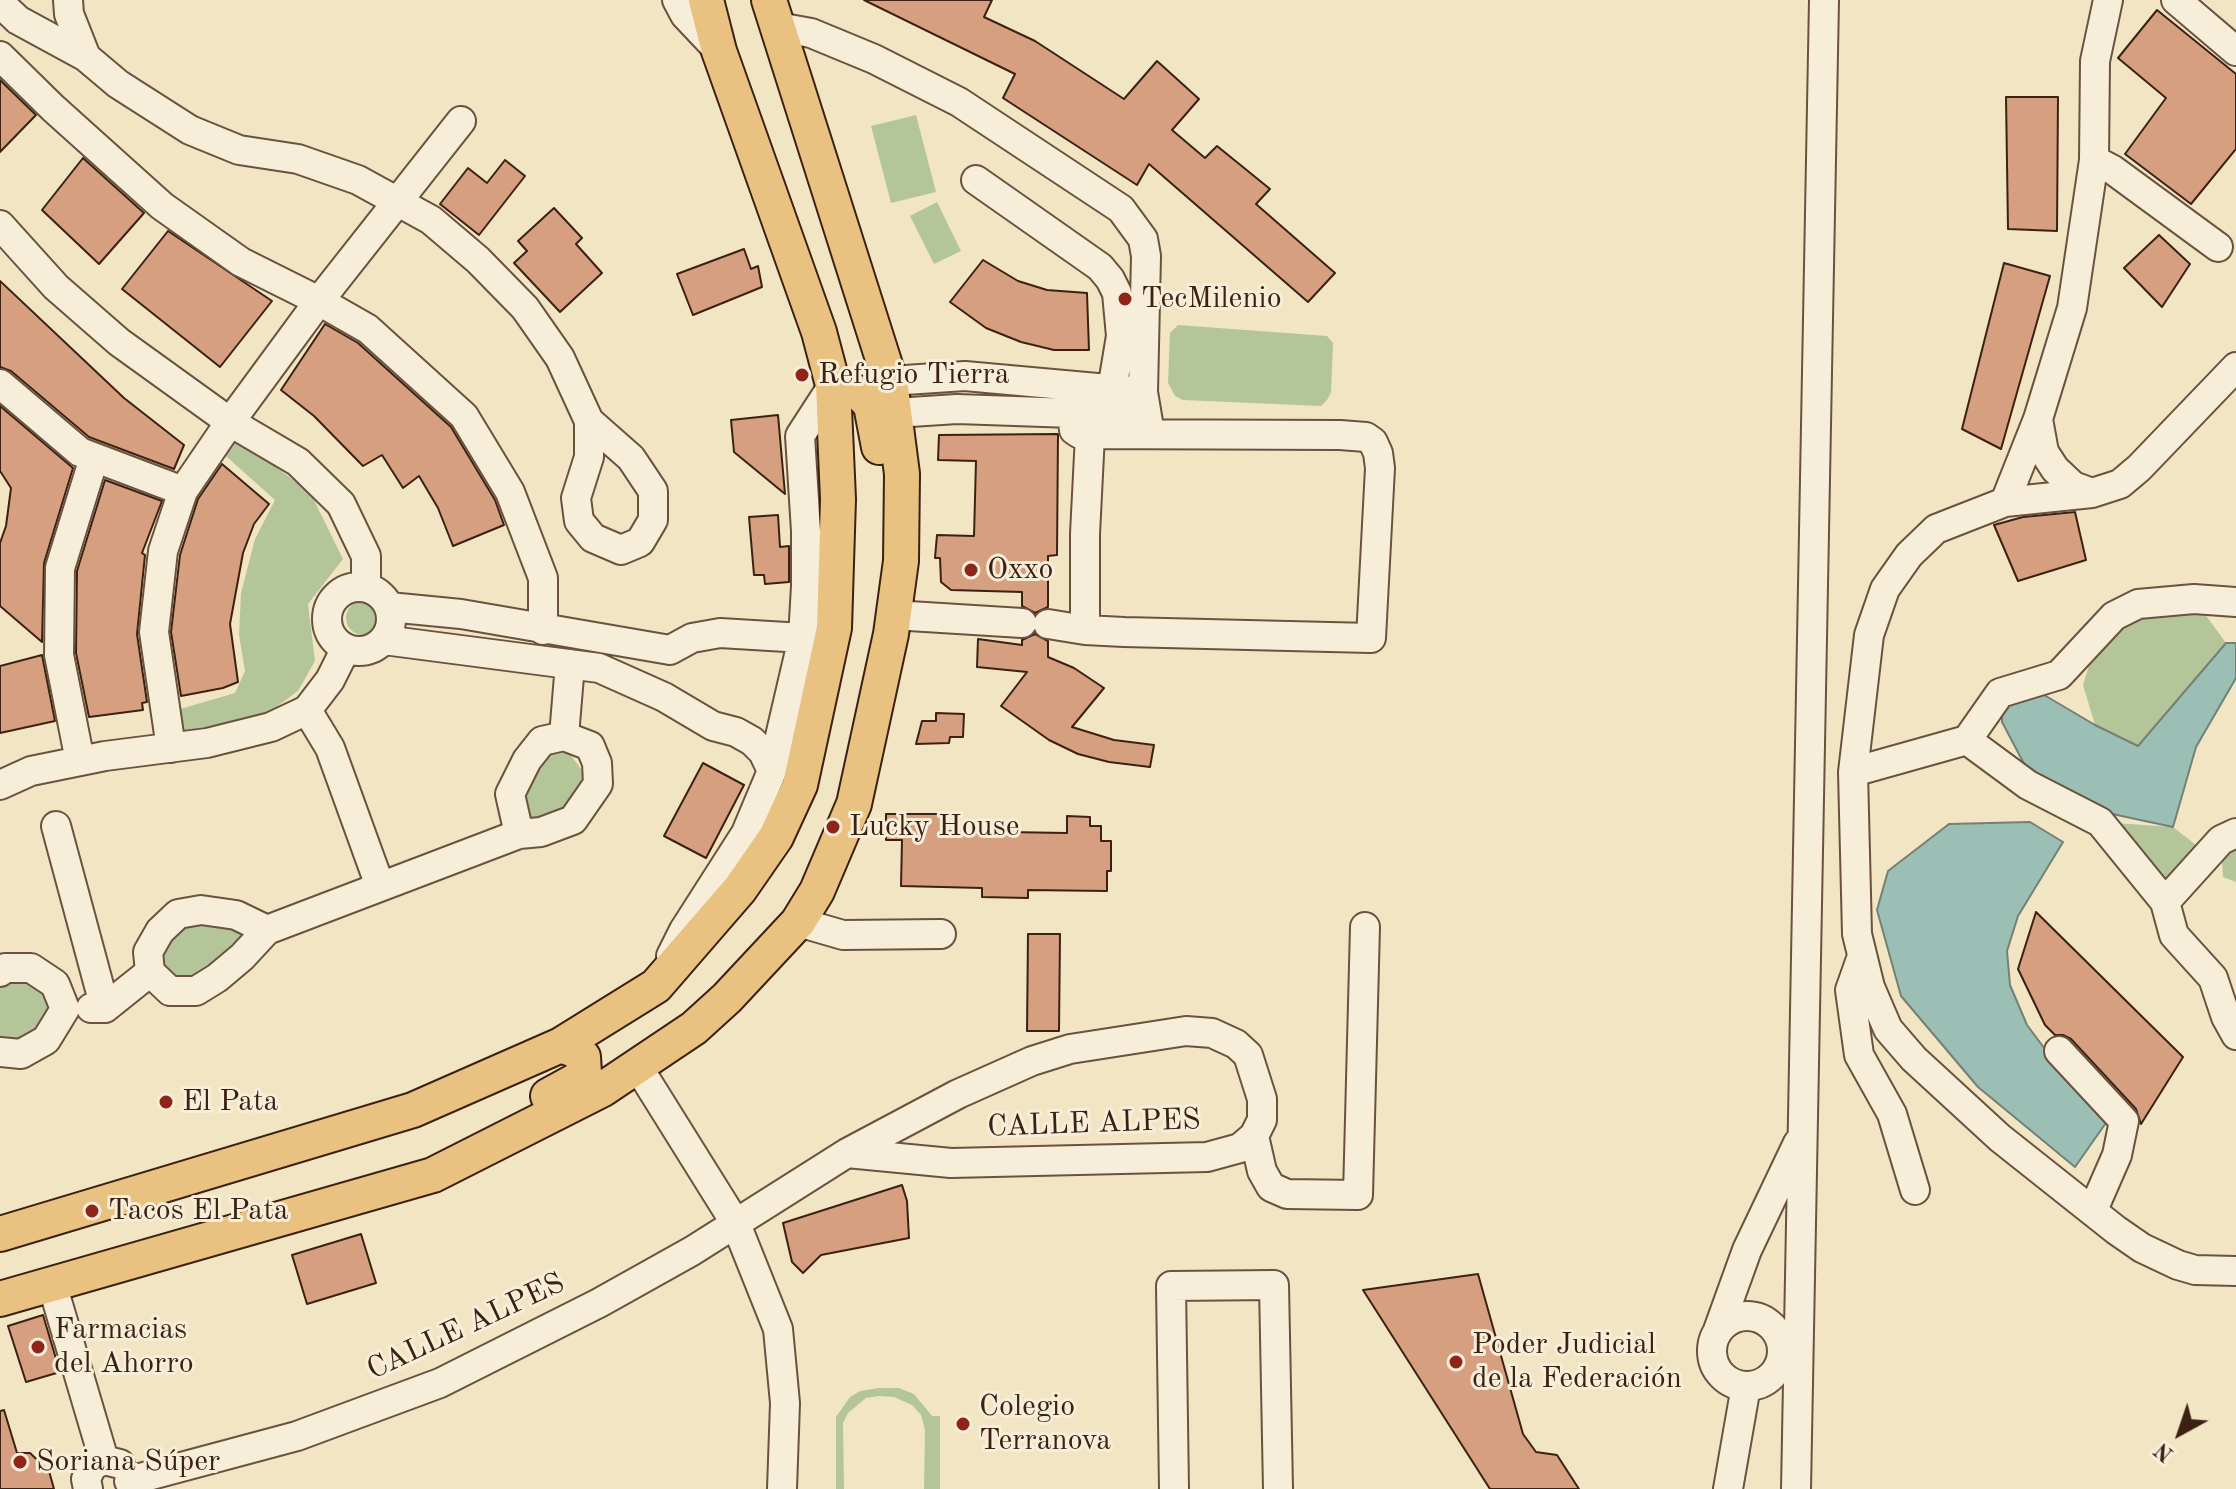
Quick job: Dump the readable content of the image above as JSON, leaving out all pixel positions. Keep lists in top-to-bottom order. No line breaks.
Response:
{"streets":{"street":["CALLE ALPES"]},"places":["TecMilenio","Refugio Tierra","Oxxo","Lucky House","El Pata","Tacos El Pata","Farmacias del Ahorro","Poder Judicial de la Federación","Colegio Terranova","Soriana Súper"],"north":"bottom left"}
